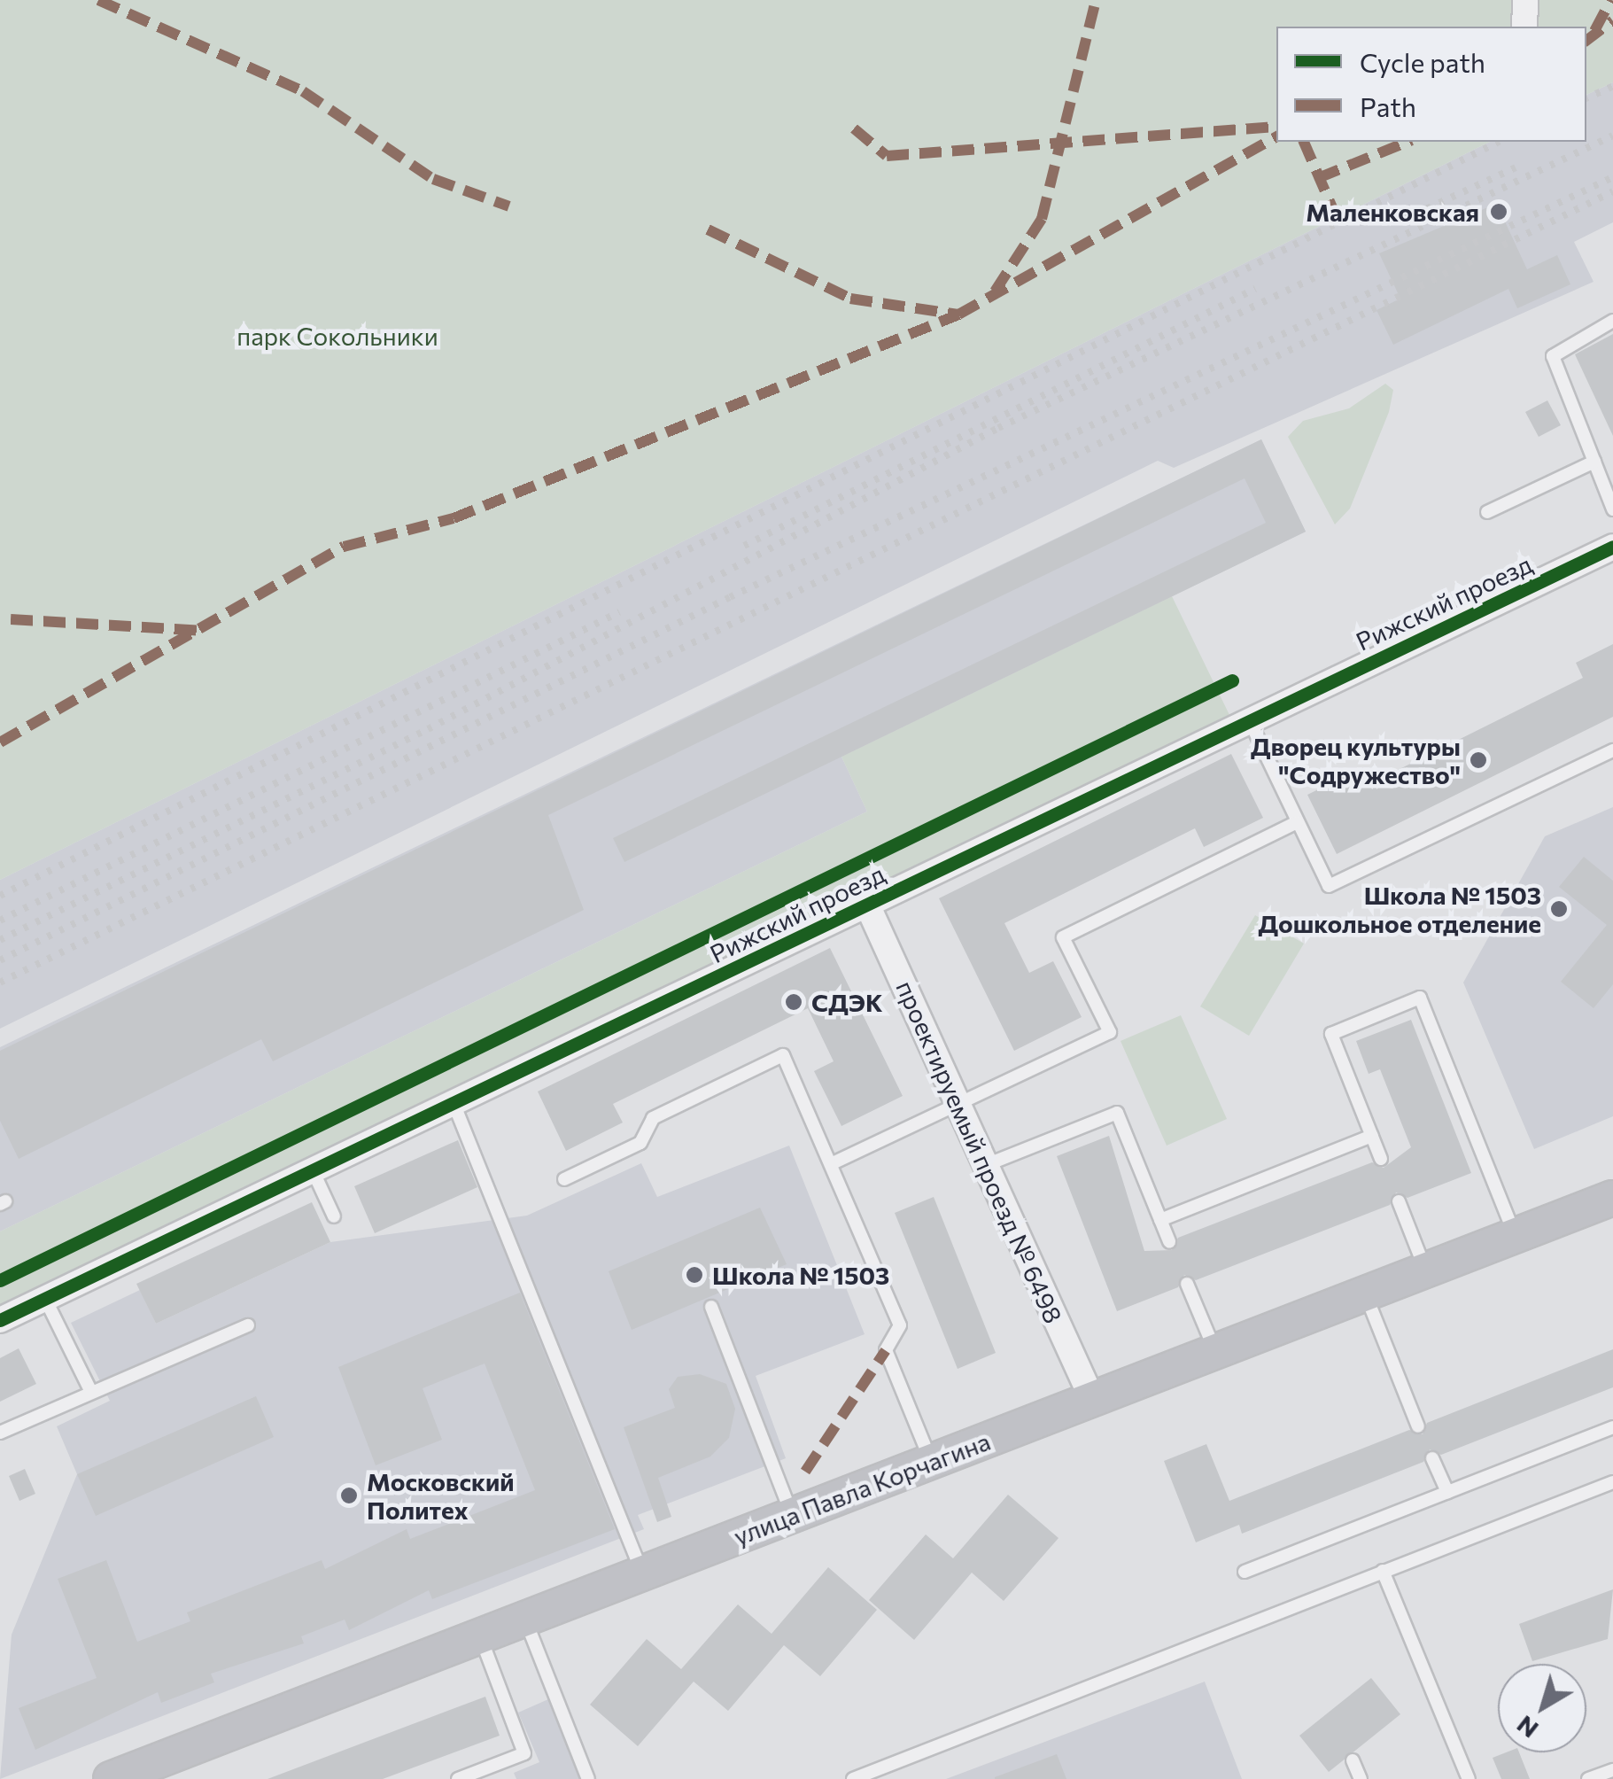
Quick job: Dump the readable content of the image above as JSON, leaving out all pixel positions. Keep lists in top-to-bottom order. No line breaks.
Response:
{"streets":{"street":["Рижский проезд","проектируемый проезд № 6498","улица Павла Корчагина"]},"crossings":[["Рижский проезд","проектируемый проезд № 6498"],["проектируемый проезд № 6498","улица Павла Корчагина"]],"parks":["парк Сокольники"],"places":["Маленковская","Дворец культуры \"Содружество\"","Школа № 1503 Дошкольное отделение","СДЭК","Школа № 1503","Московский Политех"],"legend":["Cycle path","Path"],"north":"bottom left"}
